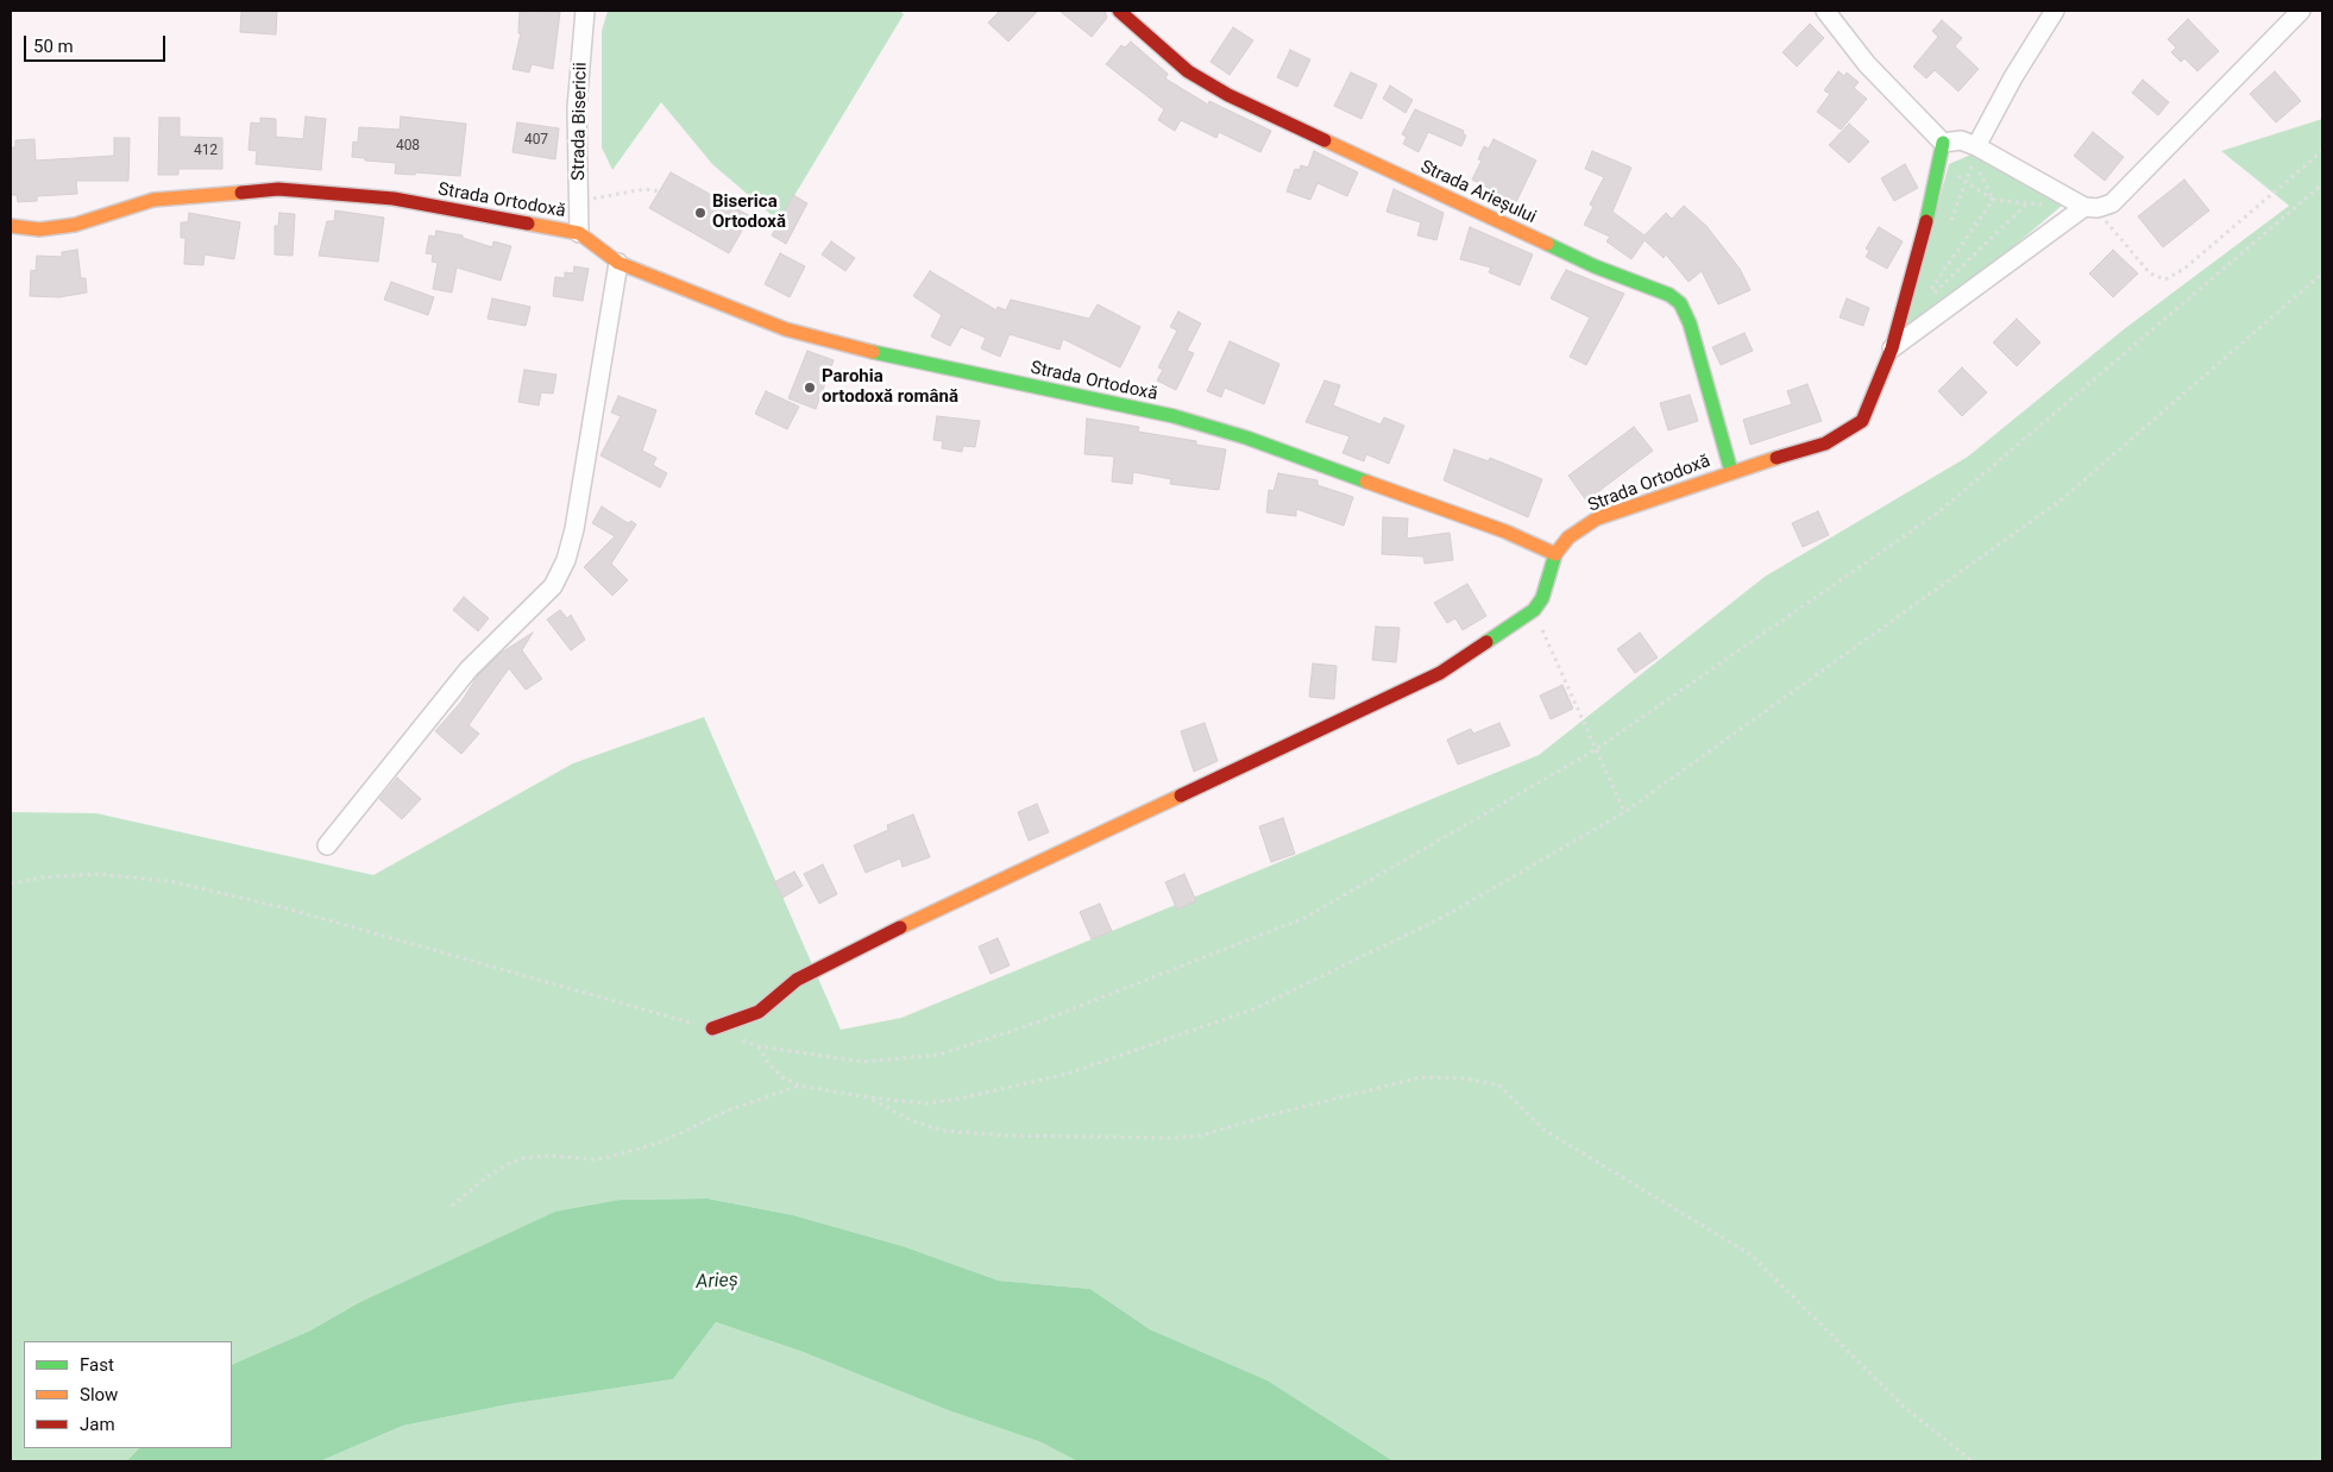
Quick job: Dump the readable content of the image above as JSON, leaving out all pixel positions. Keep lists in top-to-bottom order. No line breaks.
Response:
{"streets":{"street":["Strada Bisericii","Strada Arieșului","Strada Ortodoxă"]},"crossings":[["Strada Bisericii","Strada Ortodoxă"],["Strada Arieșului","Strada Ortodoxă"]],"water":["Arieș"],"places":["Biserica Ortodoxă","Parohia ortodoxă română"],"house_numbers":["407","408","412"],"legend":["Fast","Slow","Jam"],"scale_bar":"50 m"}
